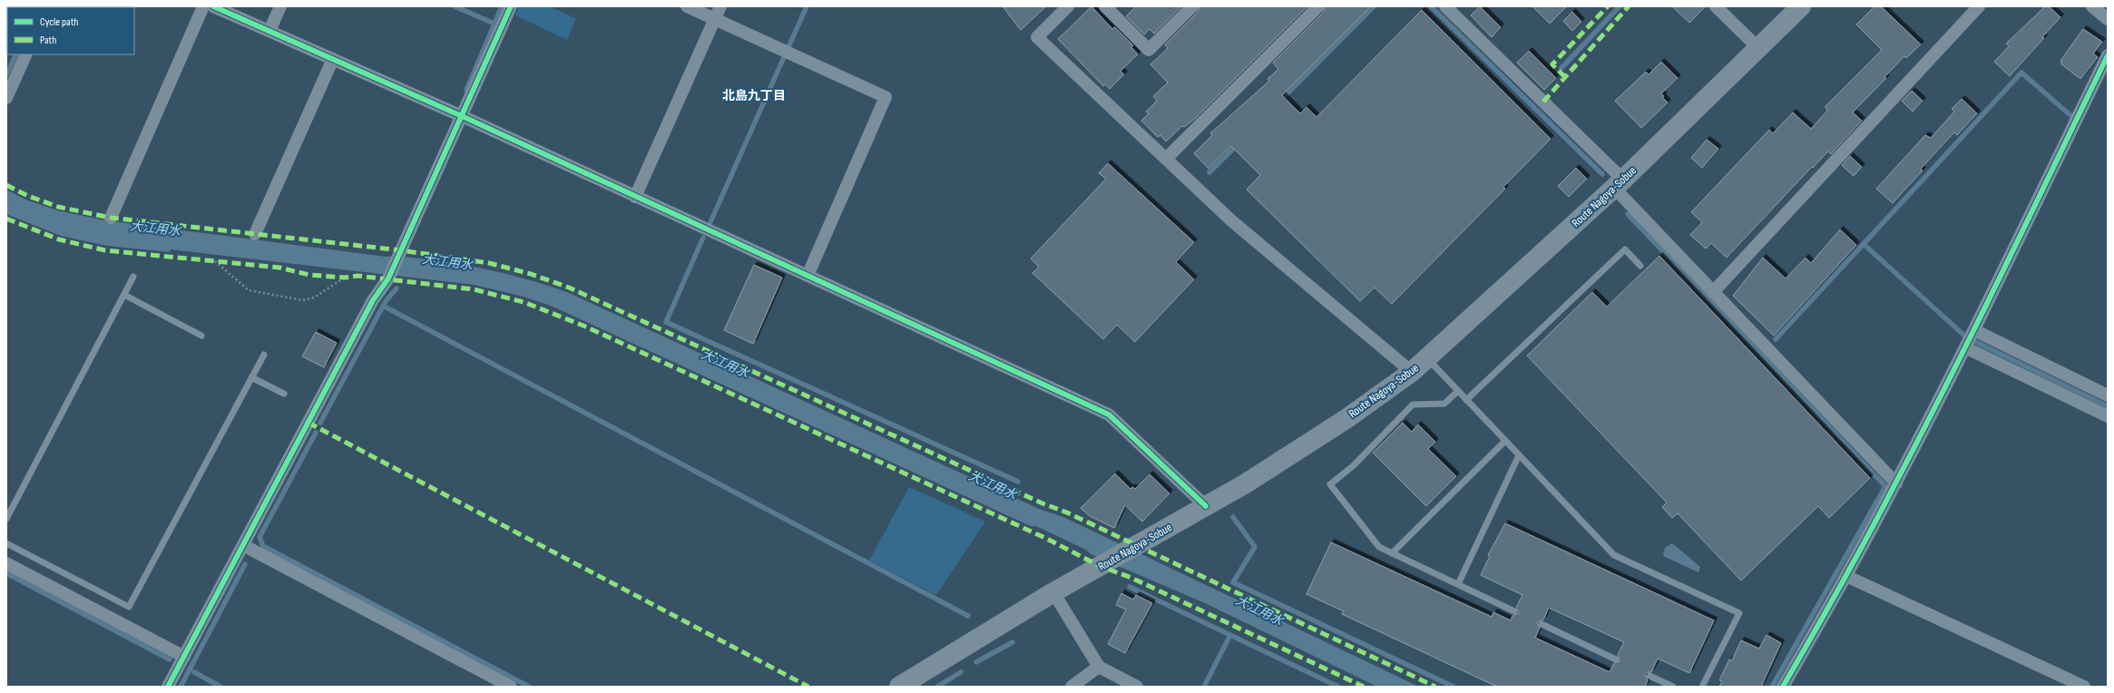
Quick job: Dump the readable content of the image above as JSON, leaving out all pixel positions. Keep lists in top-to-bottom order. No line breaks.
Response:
{"streets":{"main road":["Route Nagoya-Sobue"]},"districts":["北島九丁目"],"water":["大江用水"],"legend":["Cycle path","Path"]}
